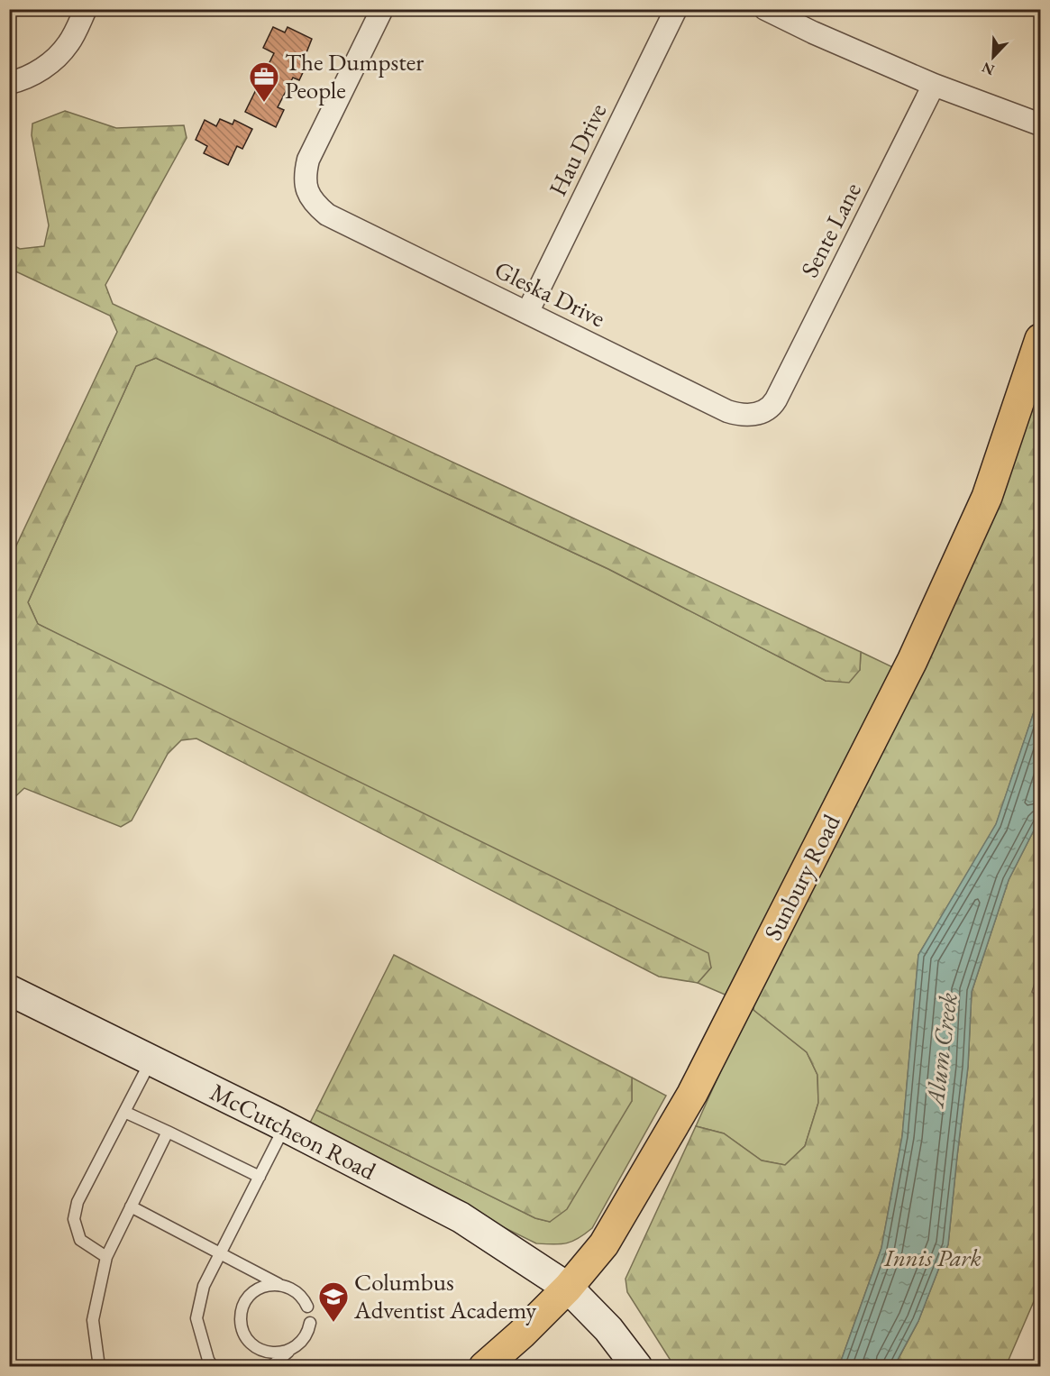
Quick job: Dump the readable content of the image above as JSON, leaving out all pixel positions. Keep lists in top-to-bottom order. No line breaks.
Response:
{"streets":{"main road":["Sunbury Road","McCutcheon Road"],"street":["Hau Drive","Sente Lane","Gleska Drive"]},"crossings":[["Hau Drive","Gleska Drive"],["Sente Lane","Gleska Drive"],["Sunbury Road","McCutcheon Road"]],"water":["Alum Creek"],"parks":["Innis Park"],"places":{"office":["The Dumpster People"],"school or university":["Columbus Adventist Academy"]},"north":"bottom left"}
